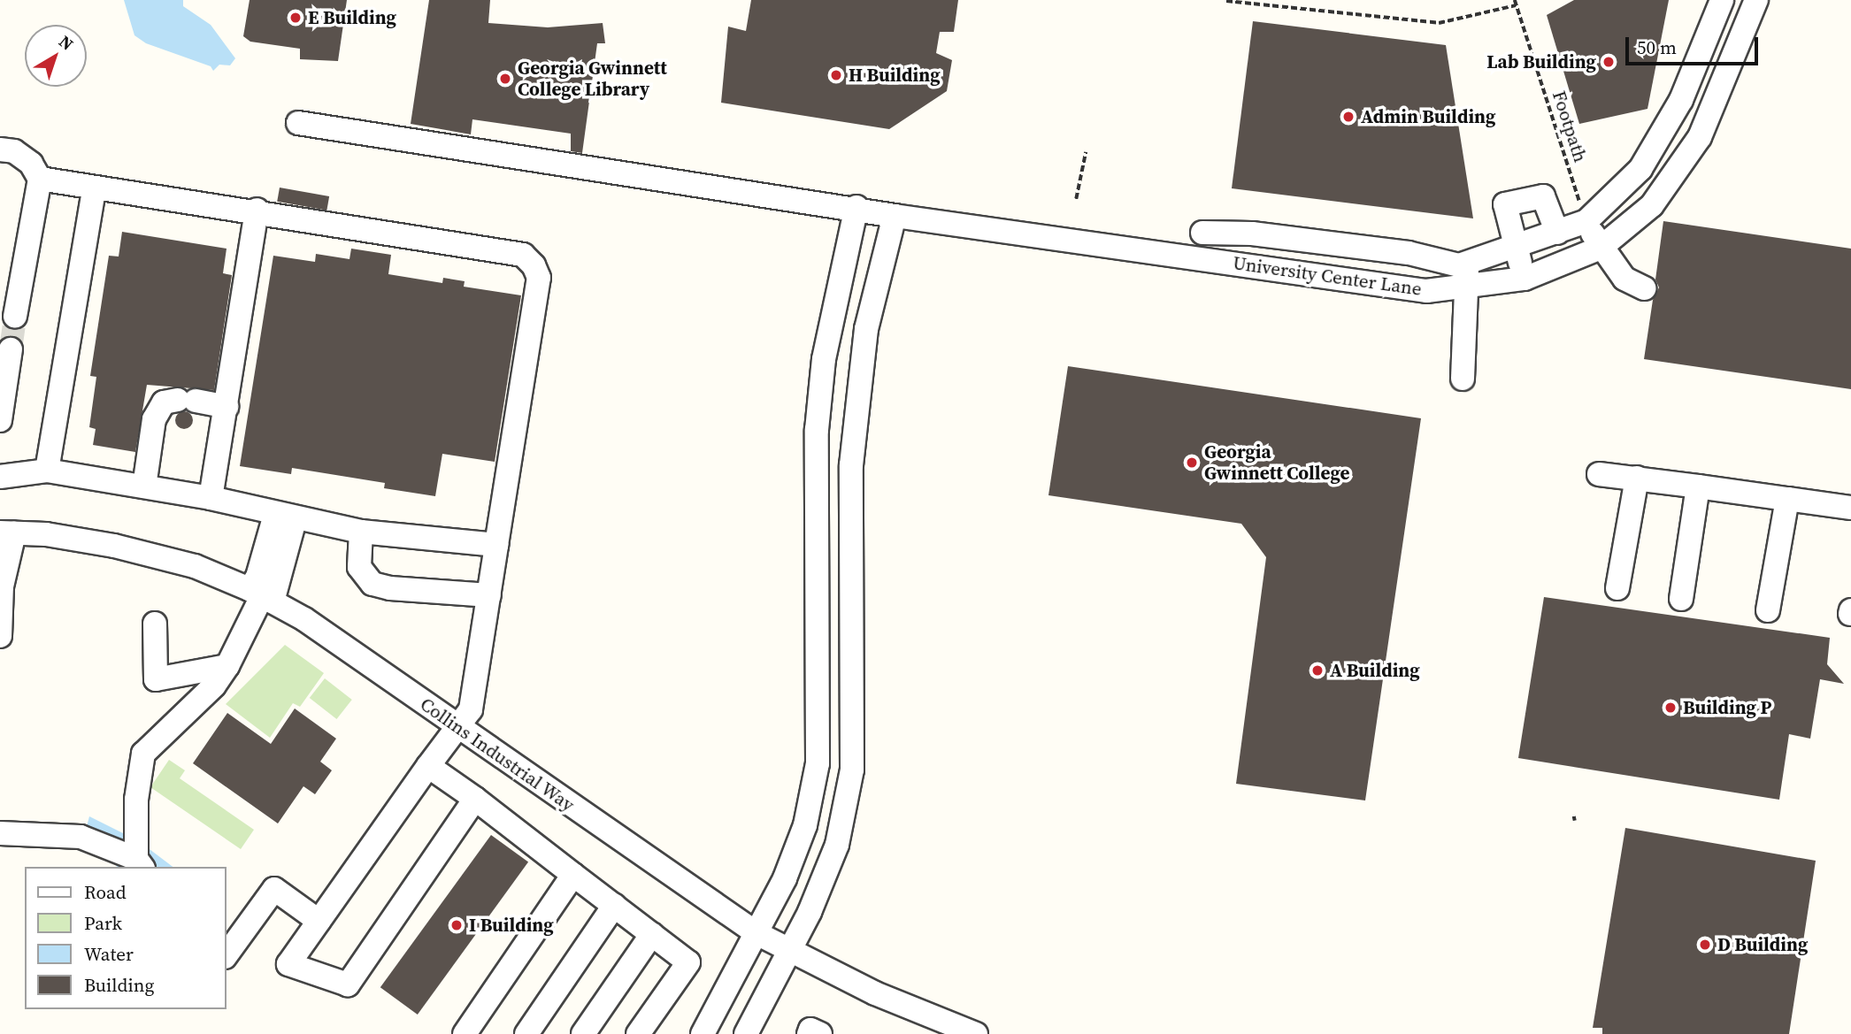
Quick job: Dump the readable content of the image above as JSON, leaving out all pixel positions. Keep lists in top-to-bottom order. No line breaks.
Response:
{"streets":{"street":["University Center Lane","Collins Industrial Way"],"path":["Footpath"]},"crossings":[["Footpath","University Center Lane"]],"places":["E Building","Lab Building","H Building","Georgia Gwinnett College Library","Admin Building","Georgia Gwinnett College","A Building","Building P","I Building","D Building"],"legend":["Road","Park","Water","Building"],"scale_bar":"50 m","north":"top right"}
